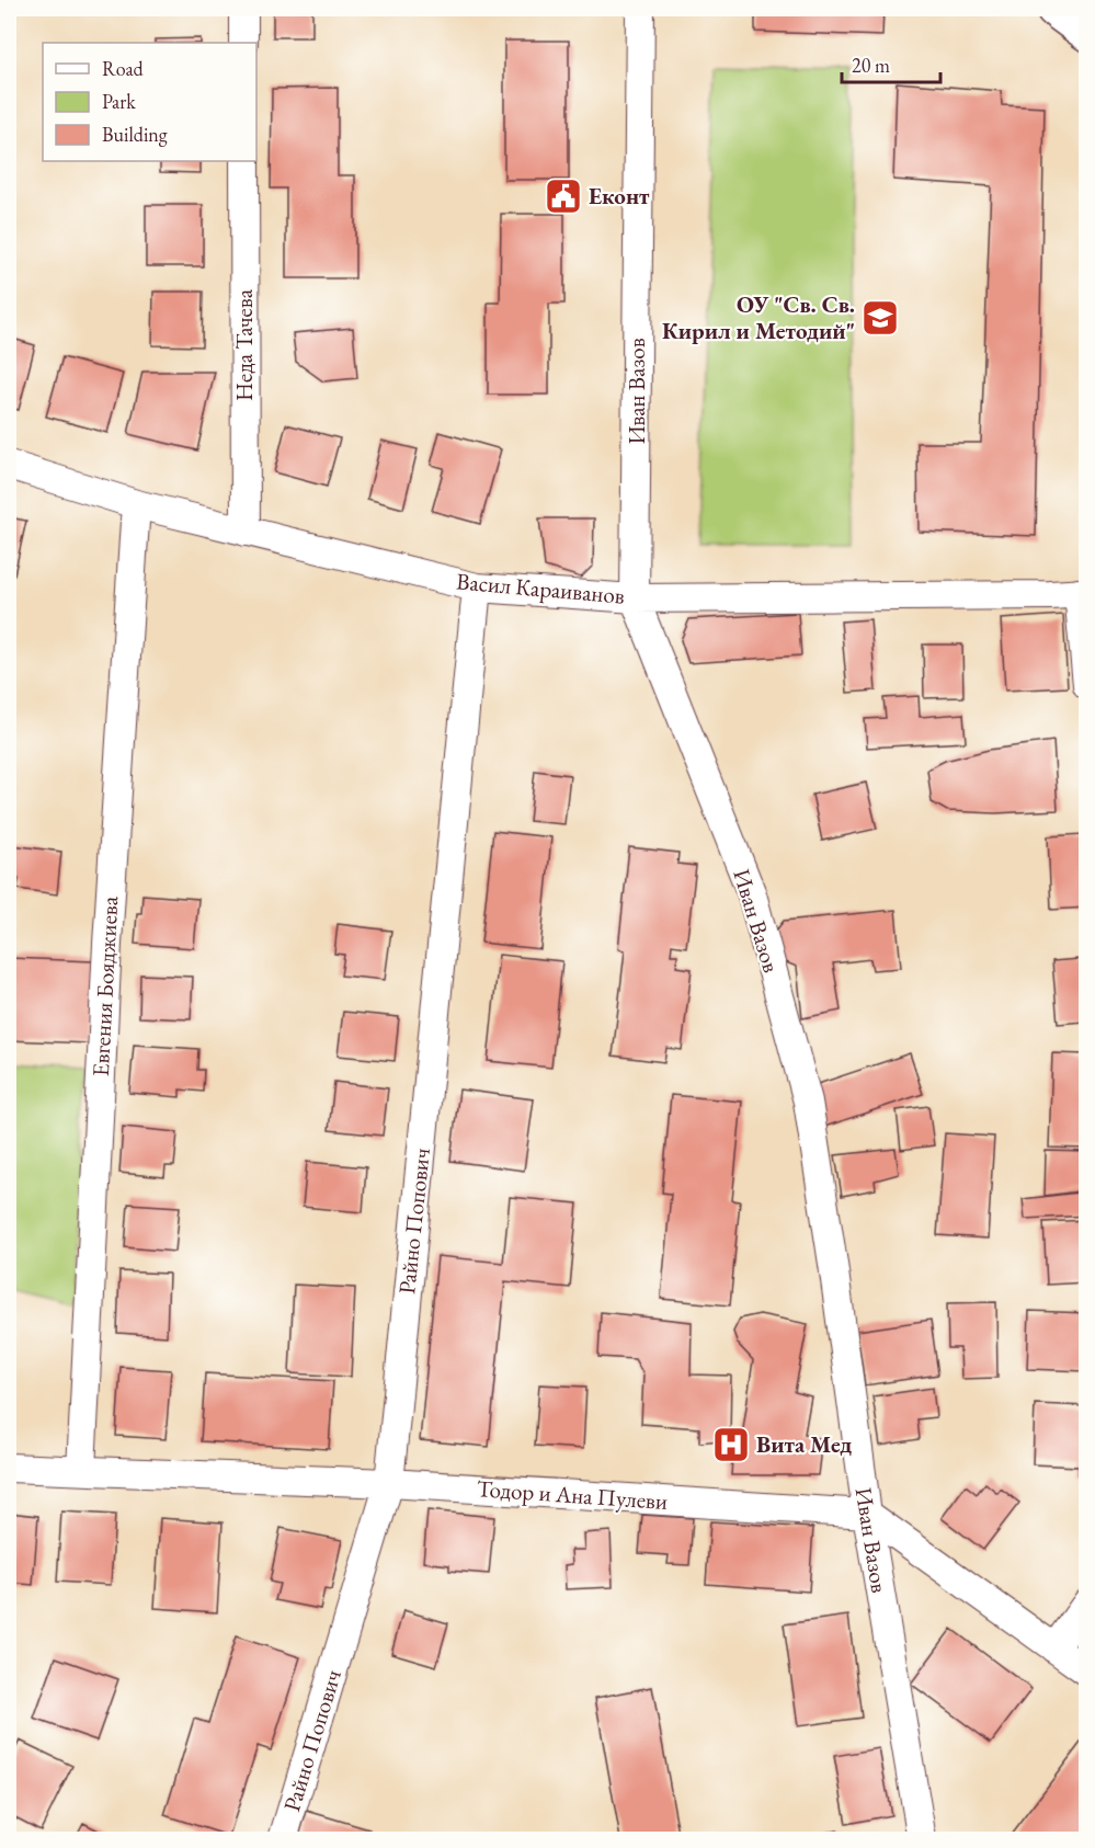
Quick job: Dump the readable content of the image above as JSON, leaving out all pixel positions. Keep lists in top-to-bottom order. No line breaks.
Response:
{"streets":{"street":["Неда Тачева","Иван Вазов","Васил Караиванов","Евгения Бояджиева","Райно Попович","Тодор и Ана Пулеви"]},"crossings":[["Неда Тачева","Васил Караиванов"],["Иван Вазов","Васил Караиванов"],["Иван Вазов","Тодор и Ана Пулеви"],["Васил Караиванов","Евгения Бояджиева"],["Васил Караиванов","Райно Попович"],["Евгения Бояджиева","Тодор и Ана Пулеви"],["Райно Попович","Тодор и Ана Пулеви"]],"places":{"public building":["Еконт"],"school or university":["ОУ \"Св. Св. Кирил и Методий\""],"hospital":["Вита Мед"]},"legend":["Road","Park","Building"],"scale_bar":"20 m"}
